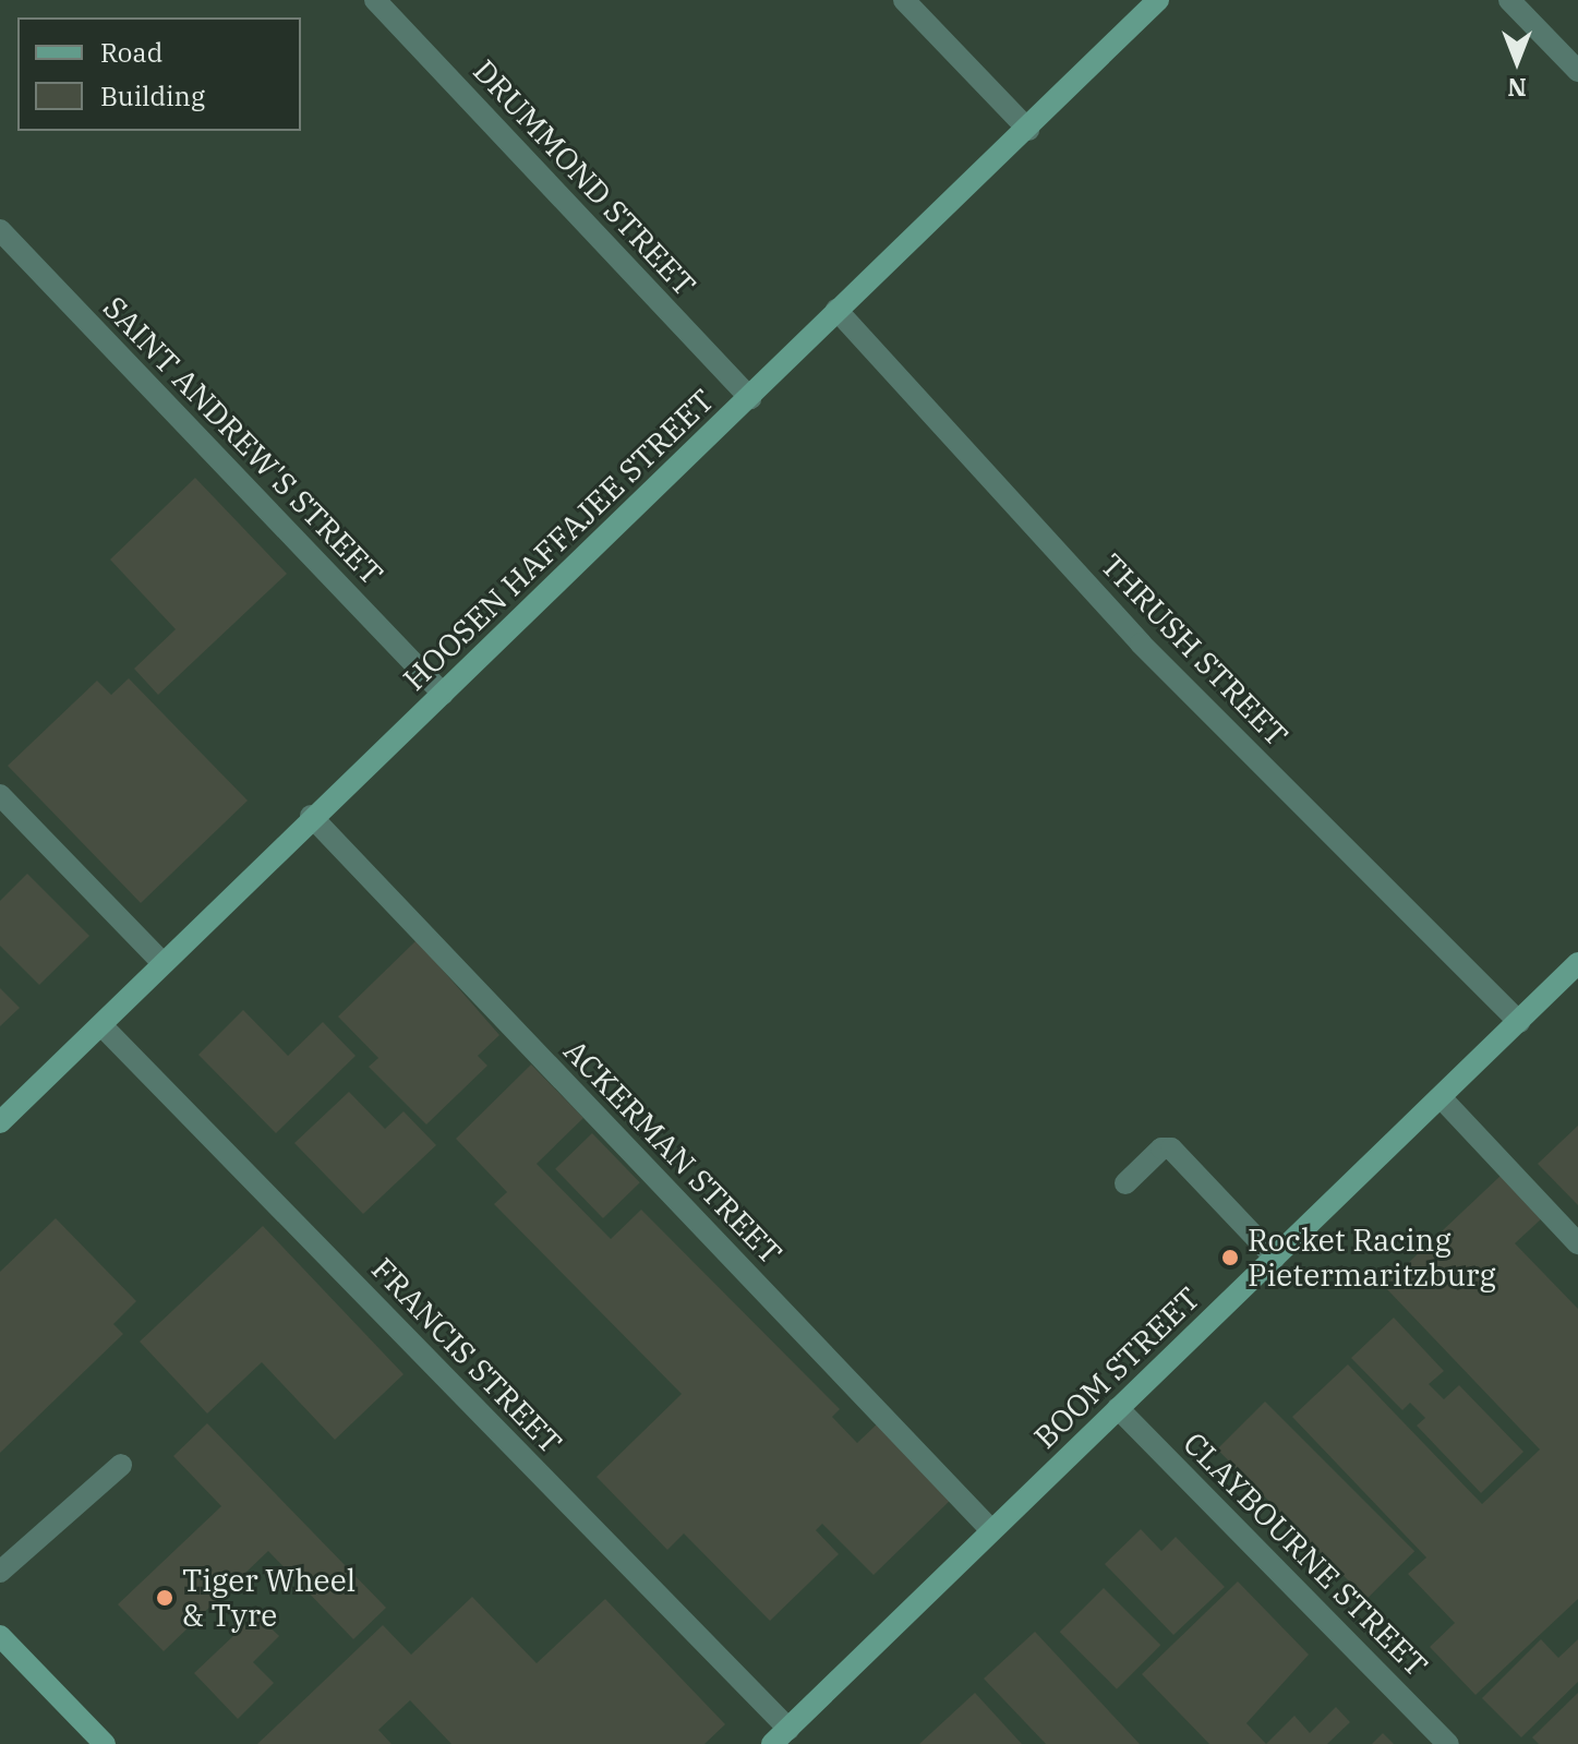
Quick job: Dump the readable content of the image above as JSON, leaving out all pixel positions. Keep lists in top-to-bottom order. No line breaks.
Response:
{"streets":{"street":["DRUMMOND STREET","SAINT ANDREW'S STREET","HOOSEN HAFFAJEE STREET","THRUSH STREET","ACKERMAN STREET","FRANCIS STREET","BOOM STREET","CLAYBOURNE STREET"]},"crossings":[["DRUMMOND STREET","HOOSEN HAFFAJEE STREET"],["SAINT ANDREW'S STREET","HOOSEN HAFFAJEE STREET"],["HOOSEN HAFFAJEE STREET","THRUSH STREET"],["HOOSEN HAFFAJEE STREET","ACKERMAN STREET"],["HOOSEN HAFFAJEE STREET","FRANCIS STREET"],["THRUSH STREET","BOOM STREET"],["ACKERMAN STREET","BOOM STREET"],["FRANCIS STREET","BOOM STREET"],["BOOM STREET","CLAYBOURNE STREET"]],"places":["Rocket Racing Pietermaritzburg","Tiger Wheel & Tyre"],"legend":["Road","Building"],"north":"bottom"}
